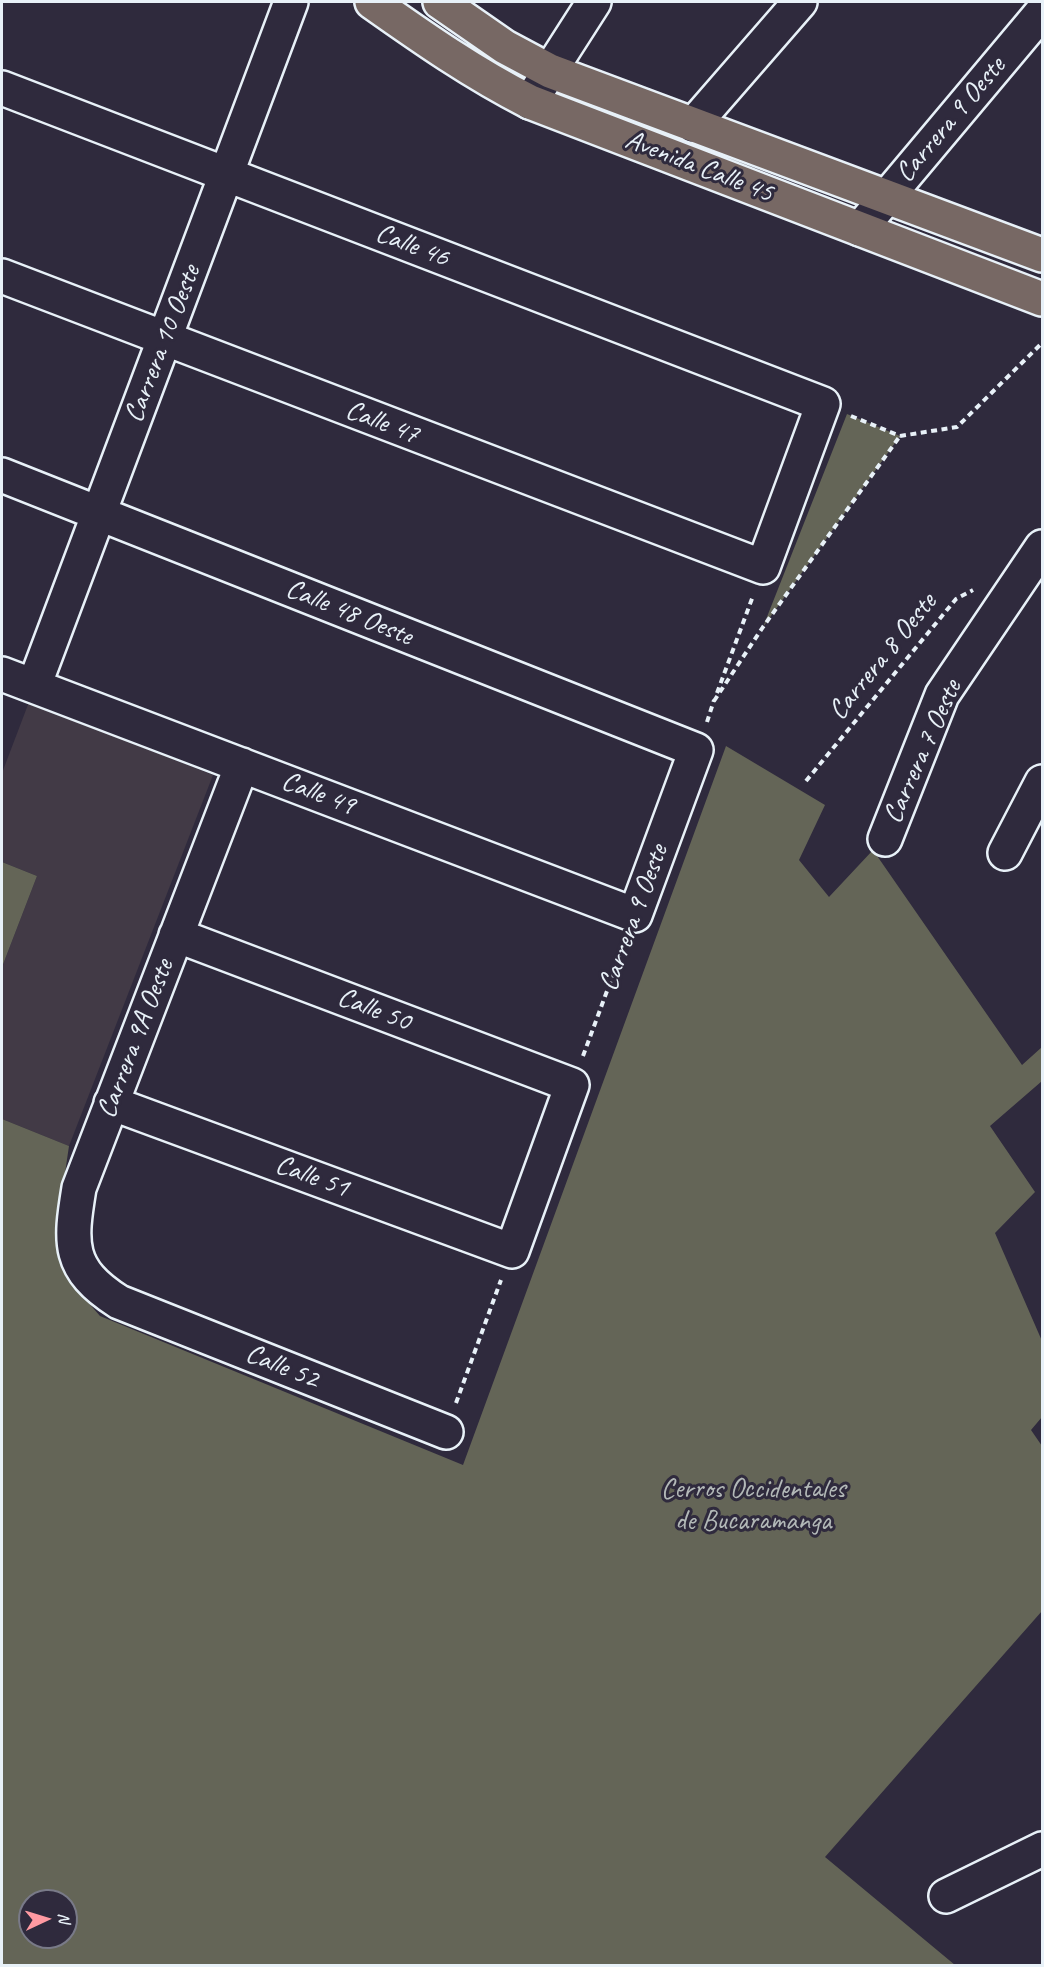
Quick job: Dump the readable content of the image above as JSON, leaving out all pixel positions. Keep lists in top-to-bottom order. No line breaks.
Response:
{"streets":{"main road":["Avenida Calle 45"],"street":["Carrera 9 Oeste","Calle 46","Carrera 10 Oeste","Calle 47","Calle 48 Oeste","Carrera 7 Oeste","Calle 49","Calle 50","Carrera 9A Oeste","Calle 51","Calle 52"],"path":["Carrera 8 Oeste"]},"crossings":[["Carrera 9 Oeste","Avenida Calle 45"],["Carrera 9 Oeste","Calle 48 Oeste"],["Carrera 9 Oeste","Calle 49"],["Carrera 9 Oeste","Calle 50"],["Calle 46","Carrera 10 Oeste"],["Carrera 10 Oeste","Calle 47"],["Carrera 10 Oeste","Calle 48 Oeste"],["Carrera 10 Oeste","Calle 49"],["Calle 49","Carrera 9A Oeste"],["Calle 50","Carrera 9A Oeste"],["Carrera 9A Oeste","Calle 51"],["Carrera 9A Oeste","Calle 52"]],"parks":["Cerros Occidentales de Bucaramanga"],"north":"right"}
